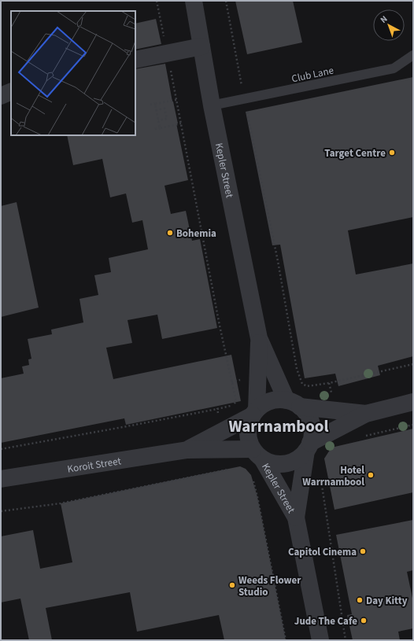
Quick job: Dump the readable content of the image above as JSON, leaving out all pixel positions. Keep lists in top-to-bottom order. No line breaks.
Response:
{"streets":{"street":["Kepler Street","Koroit Street"],"lane":["Club Lane"]},"crossings":[["Club Lane","Kepler Street"],["Kepler Street","Koroit Street"]],"districts":["Warrnambool"],"places":["Target Centre","Bohemia","Hotel Warrnambool","Capitol Cinema","Weeds Flower Studio","Day Kitty","Jude The Cafe"],"north":"top left"}
